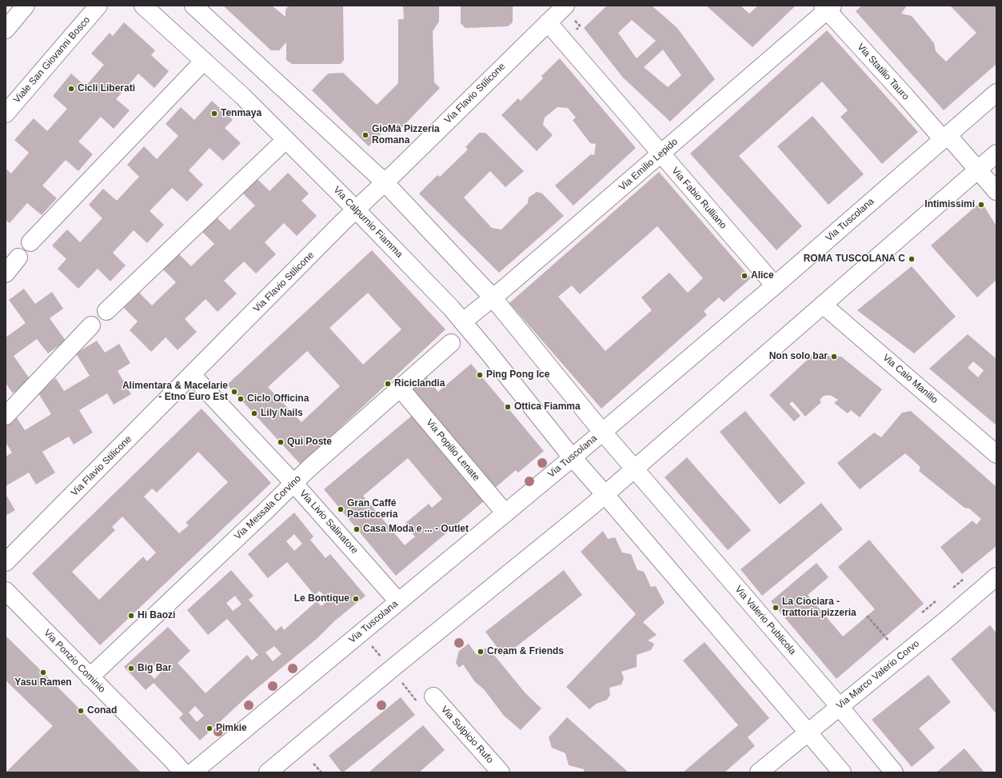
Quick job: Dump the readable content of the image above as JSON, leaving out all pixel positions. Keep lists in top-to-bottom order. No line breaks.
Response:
{"streets":{"street":["Viale San Giovanni Bosco","Via Statilio Tauro","Via Flavio Stilicone","Via Emilio Lepido","Via Fabio Rulliano","Via Tuscolana","Via Calpurnio Fiamma","Via Caio Manilio","Via Popilio Lenate","Via Messala Corvino","Via Livio Salinatore","Via Valerio Publicola","Via Ponzio Cominio","Via Marco Valerio Corvo","Via Sulpicio Rufo"]},"crossings":[["Via Statilio Tauro","Via Emilio Lepido"],["Via Statilio Tauro","Via Tuscolana"],["Via Flavio Stilicone","Via Fabio Rulliano"],["Via Flavio Stilicone","Via Calpurnio Fiamma"],["Via Flavio Stilicone","Via Livio Salinatore"],["Via Emilio Lepido","Via Fabio Rulliano"],["Via Emilio Lepido","Via Calpurnio Fiamma"],["Via Fabio Rulliano","Via Tuscolana"],["Via Tuscolana","Via Calpurnio Fiamma"],["Via Tuscolana","Via Popilio Lenate"],["Via Tuscolana","Via Livio Salinatore"],["Via Tuscolana","Via Valerio Publicola"],["Via Popilio Lenate","Via Messala Corvino"],["Via Messala Corvino","Via Livio Salinatore"],["Via Messala Corvino","Via Ponzio Cominio"],["Via Valerio Publicola","Via Marco Valerio Corvo"]],"places":["Cicli Liberati","Tenmaya","GioMà Pizzeria Romana","Intimissimi","ROMA TUSCOLANA C","Alice","Non solo bar","Ping Pong Ice","Riciclandia","Alimentara & Macelarie - Etno Euro Est","Ciclo Officina","Ottica Fiamma","Lily Nails","Qui Poste","Gran Caffé Pasticceria","Casa Moda e ... - Outlet","Le Bontique","La Ciociara - trattoria pizzeria","Hi Baozi","Cream & Friends","Big Bar","Yasu Ramen","Conad","Pimkie"]}
